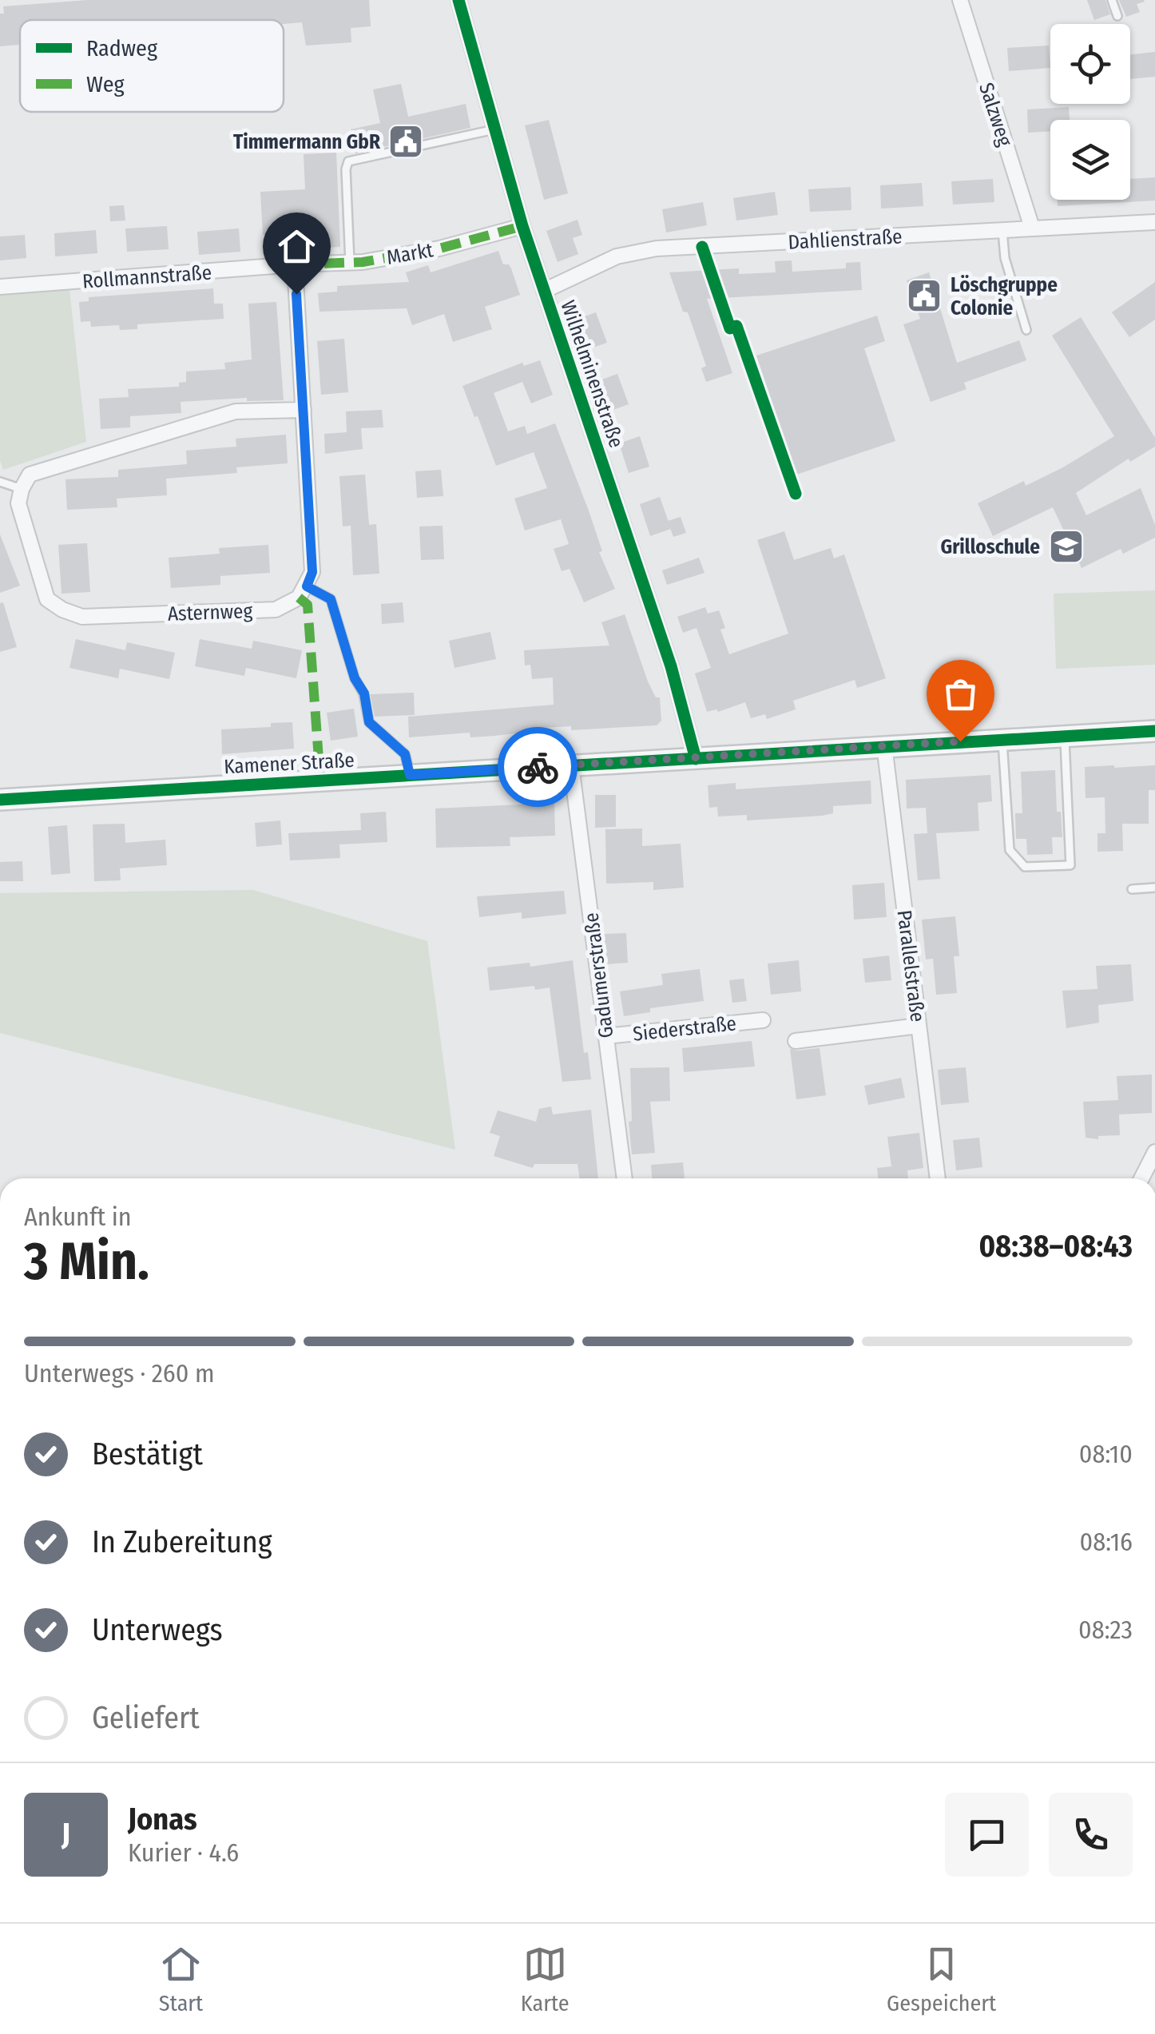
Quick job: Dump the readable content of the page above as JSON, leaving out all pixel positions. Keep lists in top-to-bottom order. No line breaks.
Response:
{"streets":{"main road":["Kamener Straße"],"street":["Salzweg","Dahlienstraße","Markt","Rollmannstraße","Wilhelminenstraße","Asternweg","Parallelstraße","Gadumerstraße","Siederstraße"]},"crossings":[["Salzweg","Dahlienstraße"],["Dahlienstraße","Wilhelminenstraße"],["Markt","Rollmannstraße"],["Markt","Wilhelminenstraße"],["Wilhelminenstraße","Kamener Straße"],["Kamener Straße","Parallelstraße"],["Kamener Straße","Gadumerstraße"],["Gadumerstraße","Siederstraße"]],"places":{"public building":["Timmermann GbR","Löschgruppe Colonie"],"school or university":["Grilloschule"]},"legend":["Radweg","Weg"],"page":{"heading":["3 Min.","Ankunft in","08:38–08:43"],"panel":["Jonas","Kurier · 4.6"],"bar":"Unterwegs · 260 m","list":[["Bestätigt","08:10"],["In Zubereitung","08:16"],["Unterwegs","08:23"],"Geliefert"],"round":"J","tabs":["Start","Karte","Gespeichert"]}}
